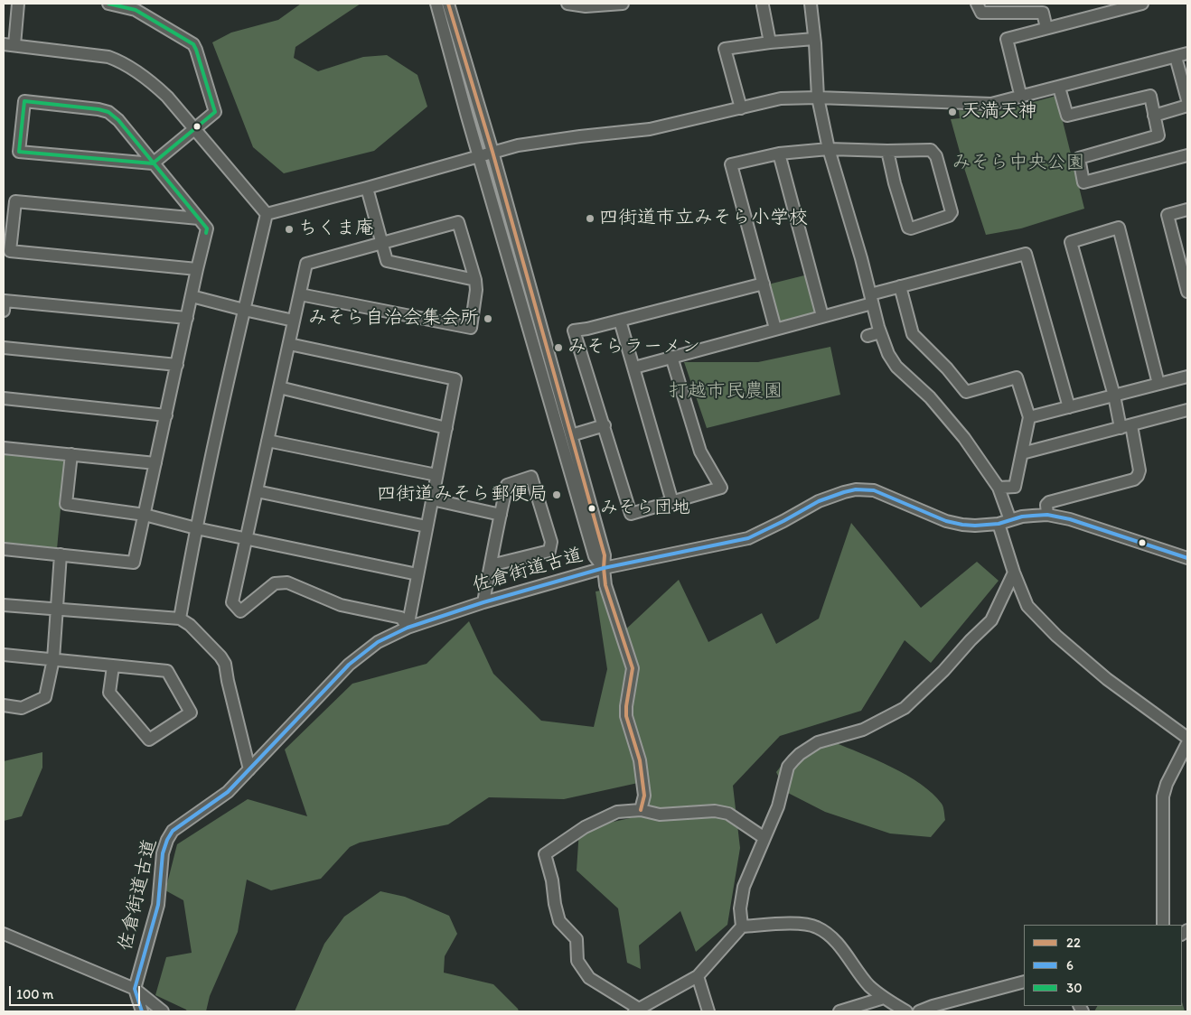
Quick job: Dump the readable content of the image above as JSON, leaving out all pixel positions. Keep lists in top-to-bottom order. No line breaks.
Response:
{"streets":{"street":["佐倉街道古道"]},"parks":["みそら中央公園","打越市民農園"],"places":["天満天神","四街道市立みそら小学校","ちくま庵","みそら自治会集会所","みそらラーメン","四街道みそら郵便局","みそら団地"],"lines":["transit line 22","transit line 30","transit line 6"],"legend":["22","6","30"],"scale_bar":"100 m"}
